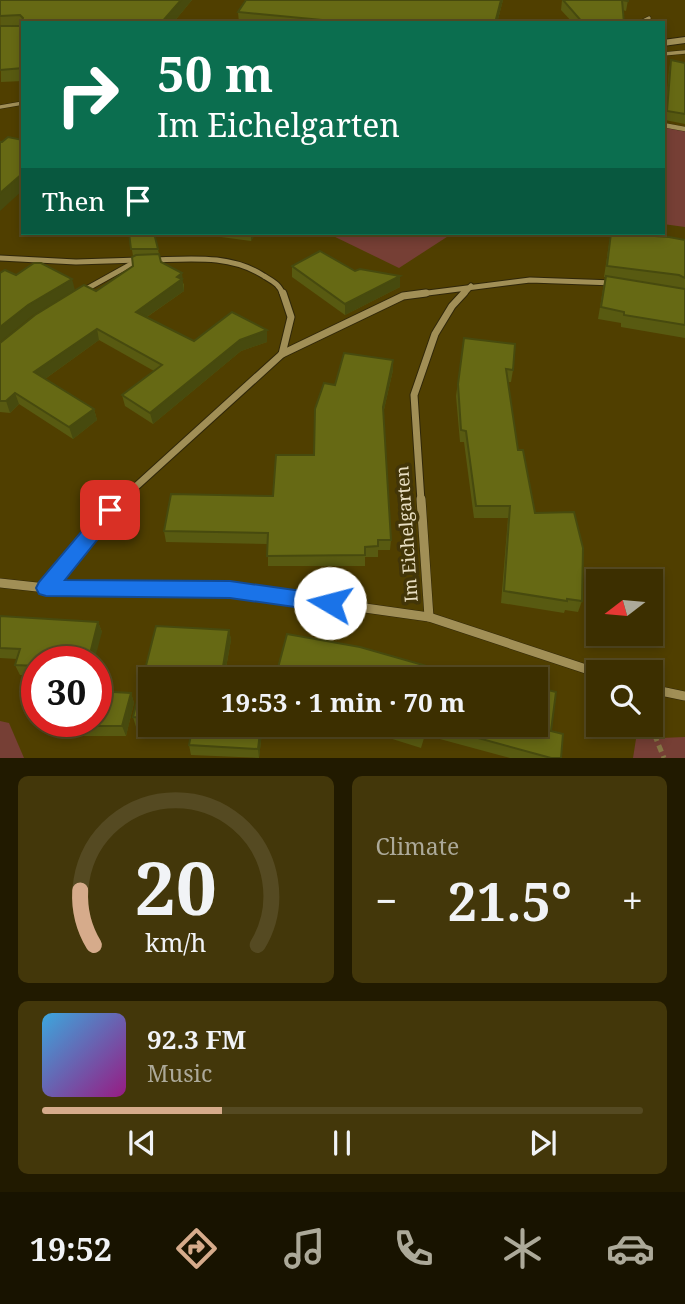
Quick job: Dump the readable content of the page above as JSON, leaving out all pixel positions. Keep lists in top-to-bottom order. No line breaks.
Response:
{"streets":{"street":["Im Eichelgarten"]},"north":"left","page":{"turn":["50 m","Im Eichelgarten"],"then":"Then","limit":"30","trip":"19:53 · 1 min · 70 m","tile":"Climate","heat":["−","21.5°","+"],"song":["92.3 FM","Music"],"tabs":"19:52","gauge":["20","km/h"]}}
